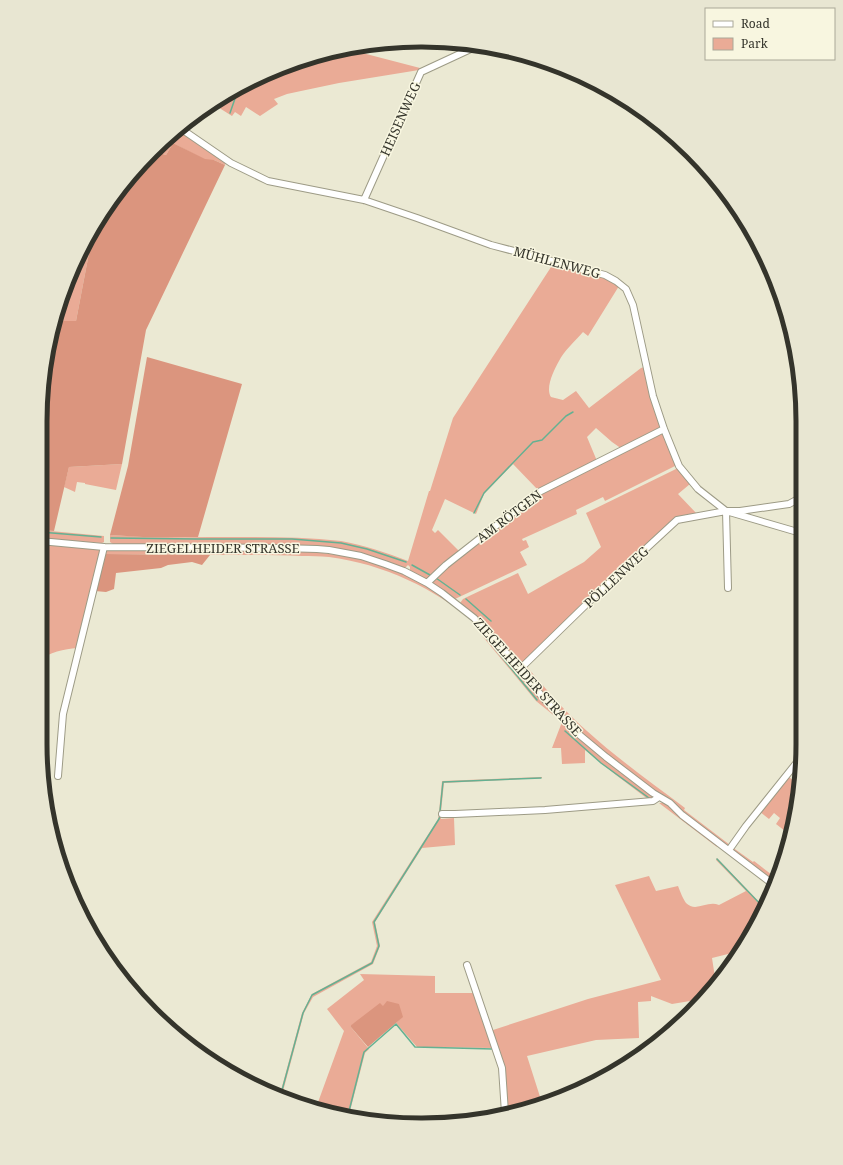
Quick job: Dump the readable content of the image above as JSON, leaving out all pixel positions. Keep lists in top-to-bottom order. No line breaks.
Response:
{"streets":{"street":["HEISENWEG","MÜHLENWEG","AM RÖTGEN","ZIEGELHEIDER STRASSE","PÖLLENWEG"]},"crossings":[["HEISENWEG","MÜHLENWEG"],["MÜHLENWEG","AM RÖTGEN"],["MÜHLENWEG","PÖLLENWEG"],["AM RÖTGEN","ZIEGELHEIDER STRASSE"],["ZIEGELHEIDER STRASSE","PÖLLENWEG"]],"legend":["Road","Park"]}
